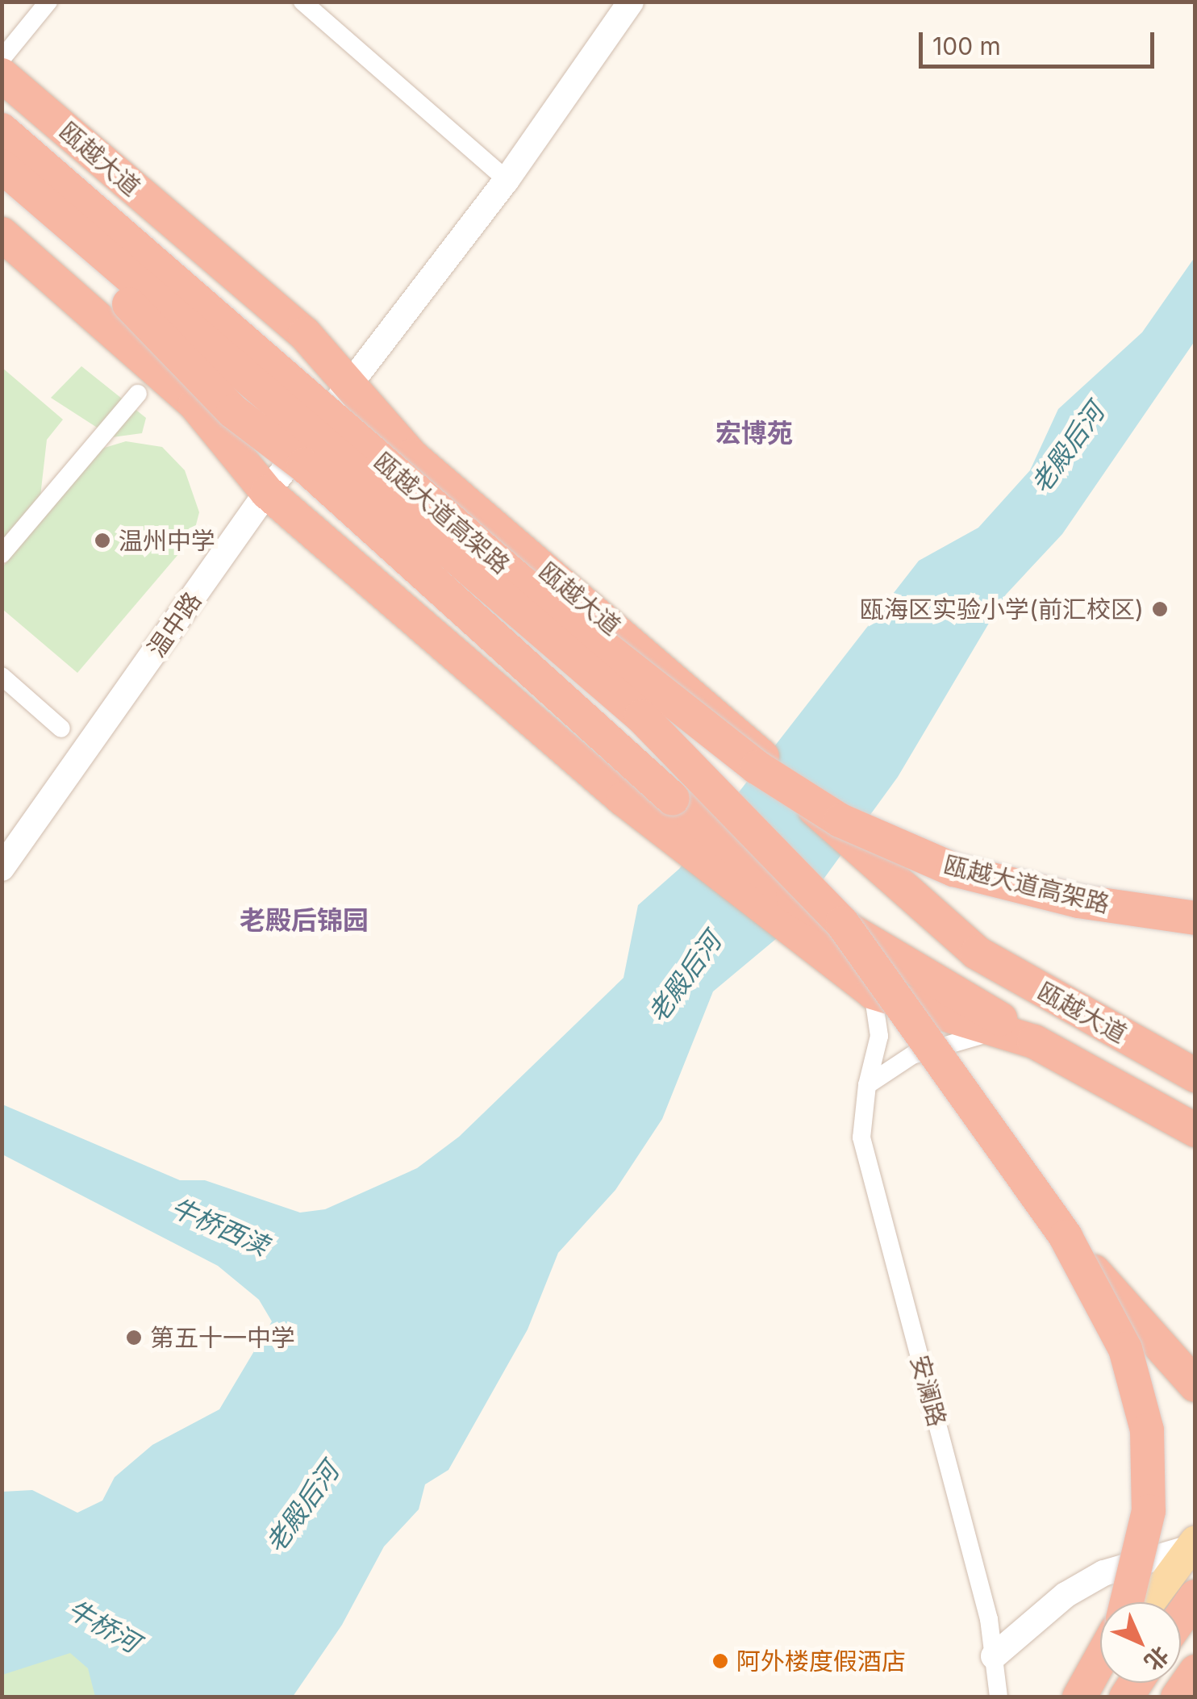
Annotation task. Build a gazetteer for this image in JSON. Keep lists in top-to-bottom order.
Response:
{
  "streets": {
    "highway": ["瓯越大道", "瓯越大道高架路"],
    "street": ["温中路", "安澜路"]
  },
  "crossings": [
    ["瓯越大道", "温中路"],
    ["瓯越大道", "安澜路"]
  ],
  "districts": ["宏博苑", "老殿后锦园"],
  "water": ["老殿后河", "牛桥西渎", "牛桥河"],
  "places": [
    "温州中学",
    "瓯海区实验小学(前汇校区)",
    "第五十一中学",
    "阿外楼度假酒店"
  ],
  "scale_bar": "100 m",
  "north": "bottom right"
}
